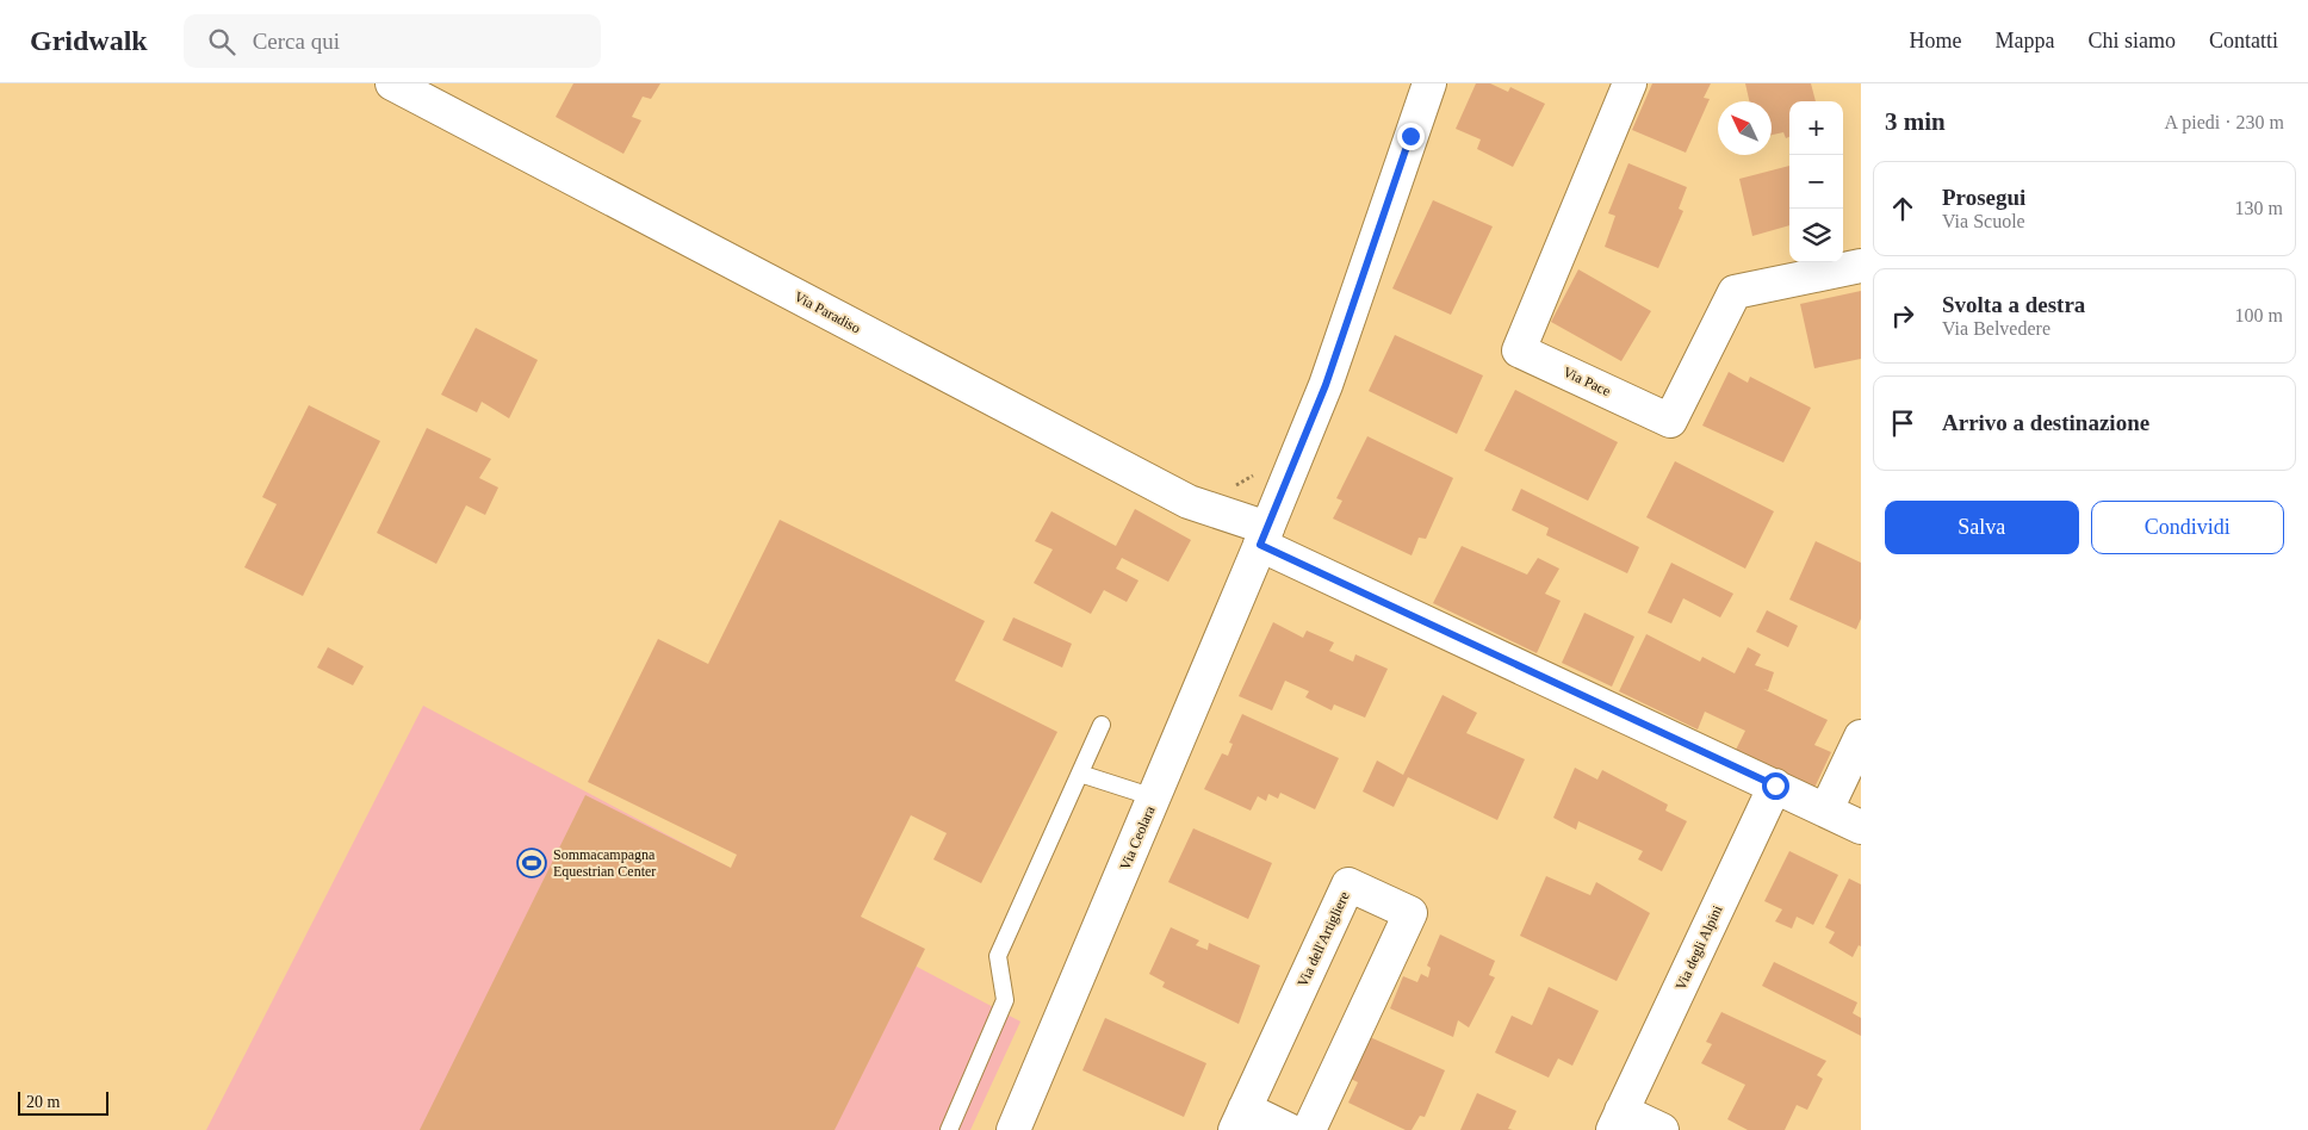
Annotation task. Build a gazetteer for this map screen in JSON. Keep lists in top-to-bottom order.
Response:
{
  "streets": {
    "street": [
      "Via Paradiso",
      "Via Pace",
      "Via Ceolara",
      "Via dell'Artigliere",
      "Via degli Alpini"
    ]
  },
  "crossings": [
    ["Via Paradiso", "Via Ceolara"],
    ["Via Paradiso", "Via degli Alpini"]
  ],
  "places": {
    "sports": ["Sommacampagna Equestrian Center"]
  },
  "scale_bar": "20 m",
  "north": "top left",
  "page": {
    "header": "Gridwalk",
    "search": "Cerca qui",
    "nav": [
      "Home",
      "Mappa",
      "Chi siamo",
      "Contatti"
    ],
    "heading": ["3 min", "A piedi · 230 m"],
    "map_buttons": ["+", "−"],
    "list": [
      ["Prosegui", "Via Scuole", "130 m"],
      ["Svolta a destra", "Via Belvedere", "100 m"],
      "Arrivo a destinazione"
    ],
    "buttons": ["Salva", "Condividi"],
    "scale": "20 m"
  }
}
